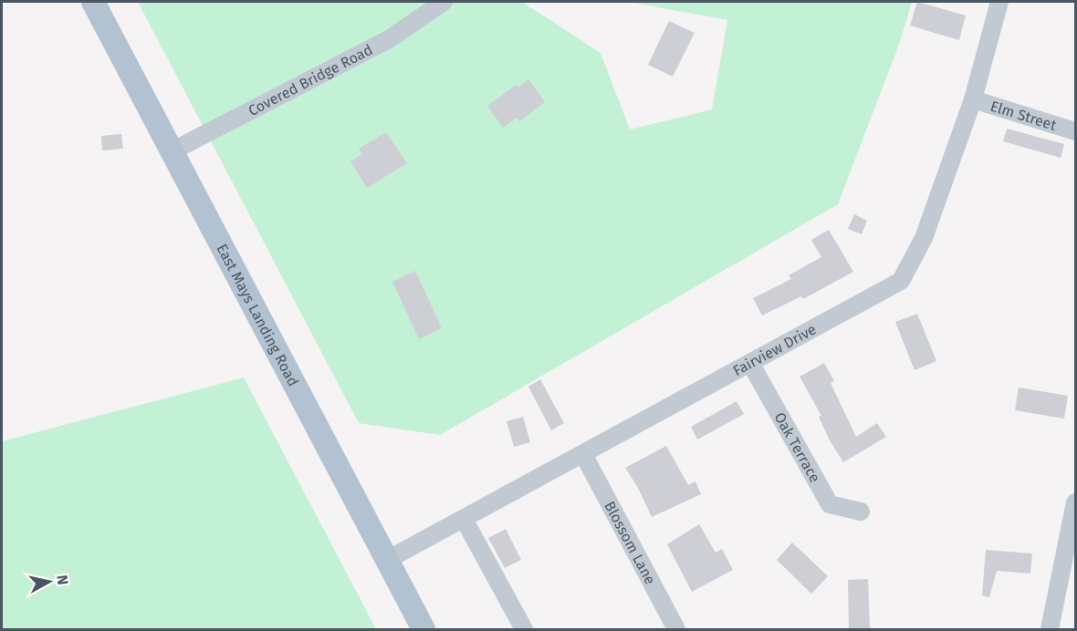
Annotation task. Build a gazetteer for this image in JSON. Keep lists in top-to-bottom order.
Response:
{
  "streets": {
    "main road": ["East Mays Landing Road"],
    "street": [
      "Covered Bridge Road",
      "Elm Street",
      "Fairview Drive",
      "Oak Terrace",
      "Blossom Lane"
    ]
  },
  "crossings": [
    ["Covered Bridge Road", "East Mays Landing Road"],
    ["Elm Street", "Fairview Drive"],
    ["East Mays Landing Road", "Fairview Drive"],
    ["Fairview Drive", "Oak Terrace"],
    ["Fairview Drive", "Blossom Lane"]
  ],
  "north": "right"
}
